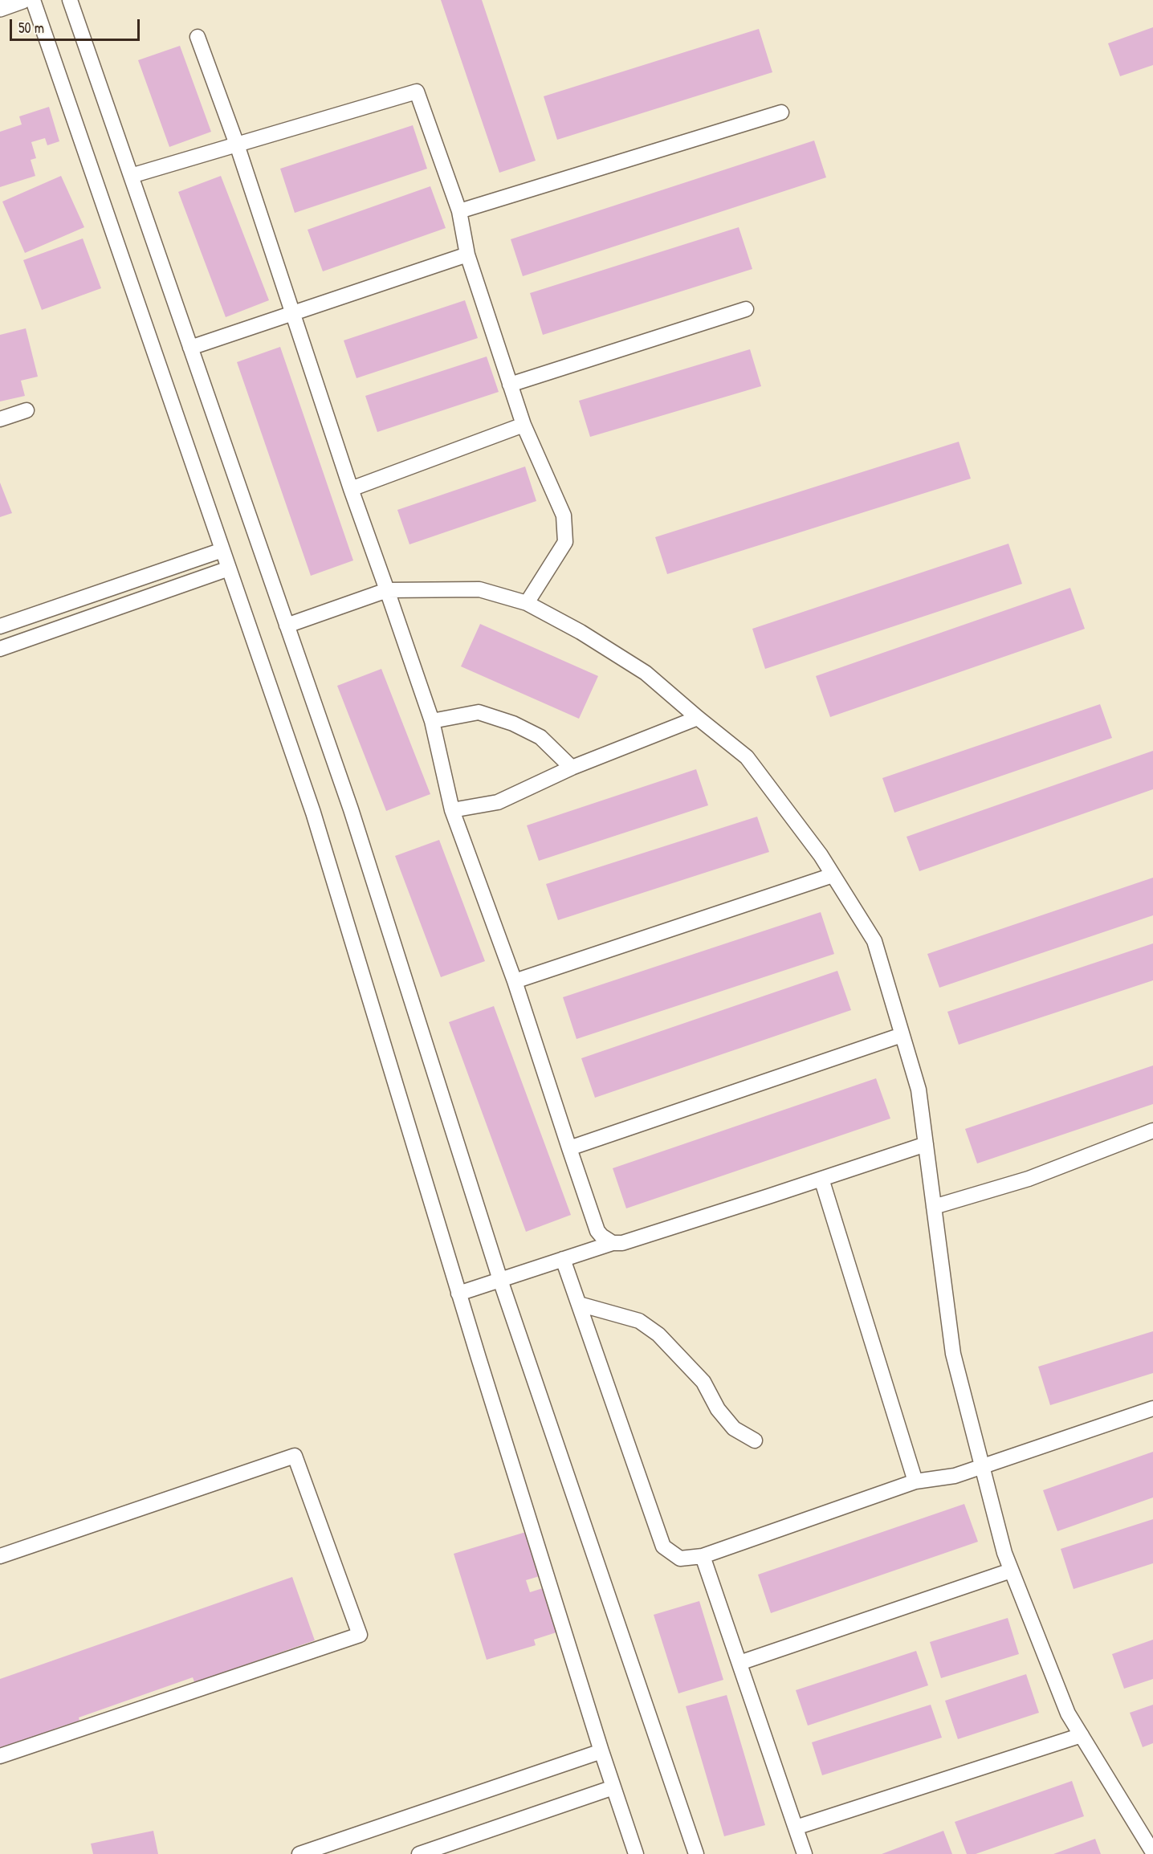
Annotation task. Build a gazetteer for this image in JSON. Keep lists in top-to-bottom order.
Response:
{
  "scale_bar": "50 m"
}
